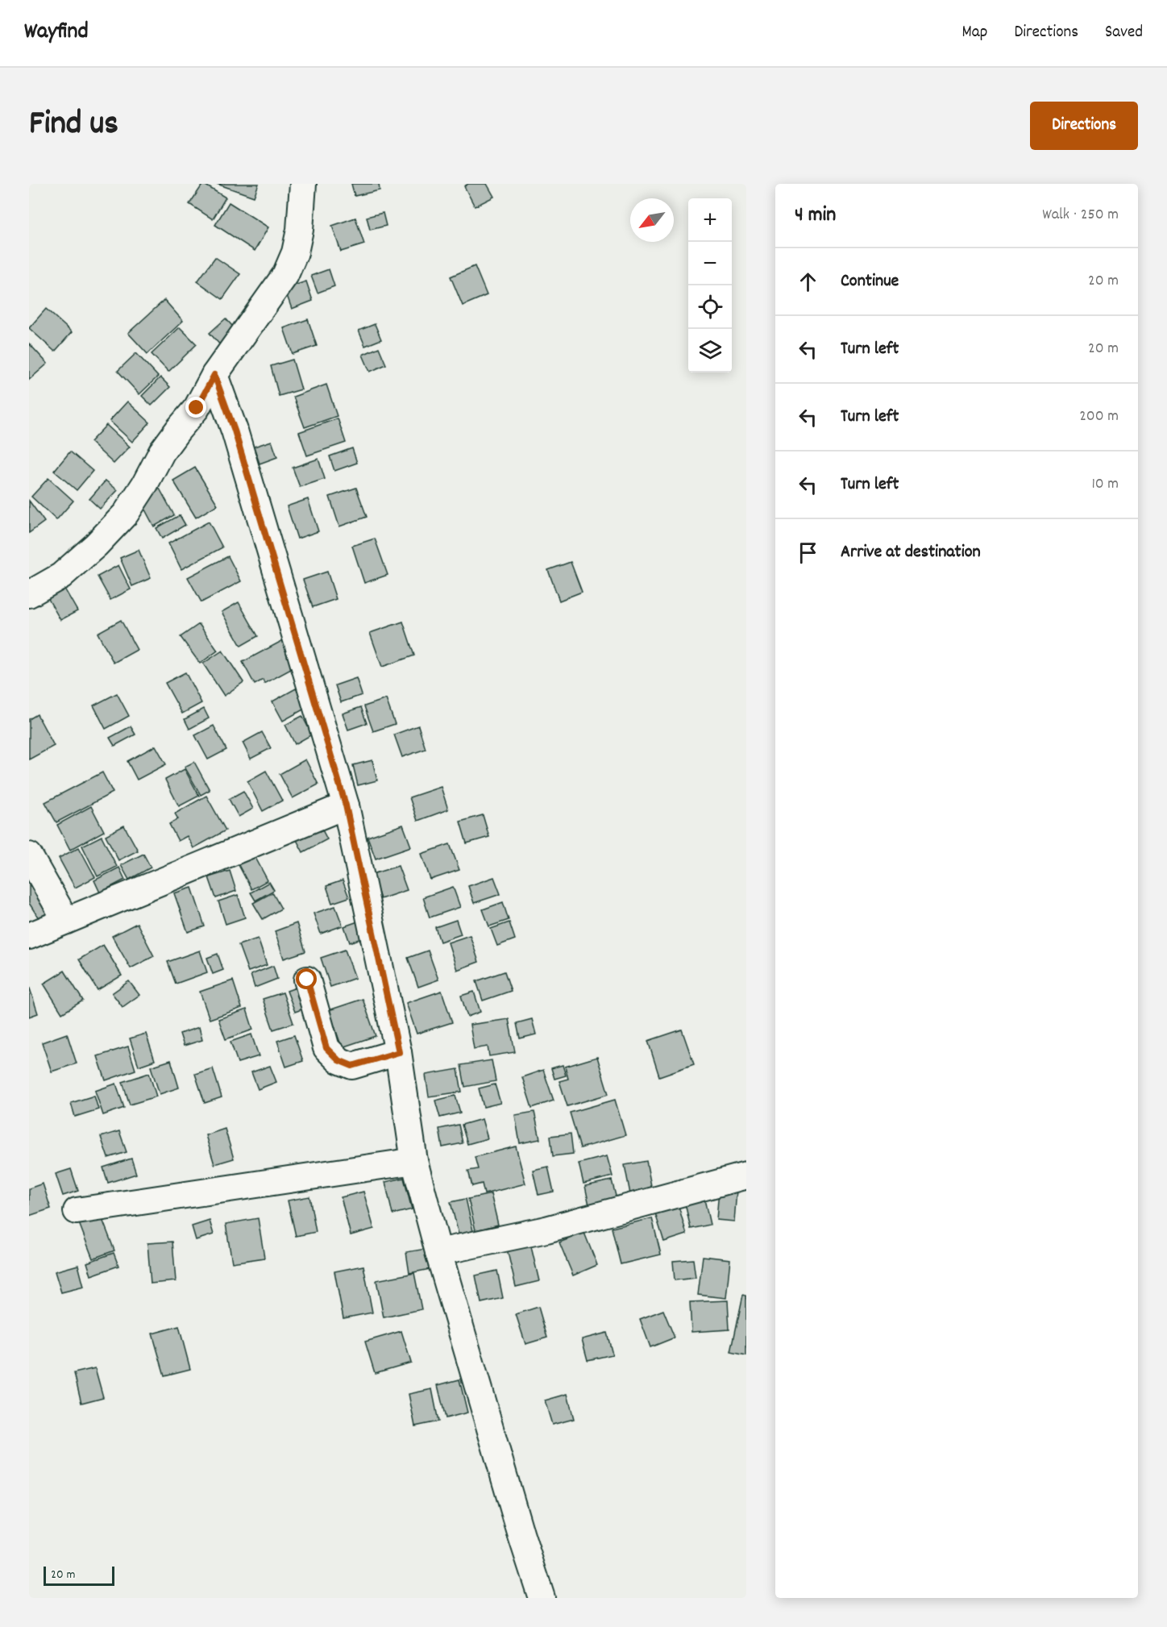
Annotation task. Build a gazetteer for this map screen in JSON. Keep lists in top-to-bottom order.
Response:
{
  "scale_bar": "20 m",
  "north": "bottom left",
  "page": {
    "header": "Wayfind",
    "nav": ["Map", "Directions", "Saved"],
    "title": "Find us",
    "buttons": "Directions",
    "heading": ["4 min", "Walk · 250 m"],
    "map_buttons": ["+", "−"],
    "list": [
      ["Continue", "20 m"],
      ["Turn left", "20 m"],
      ["Turn left", "200 m"],
      ["Turn left", "10 m"],
      "Arrive at destination"
    ],
    "scale": "20 m"
  }
}
